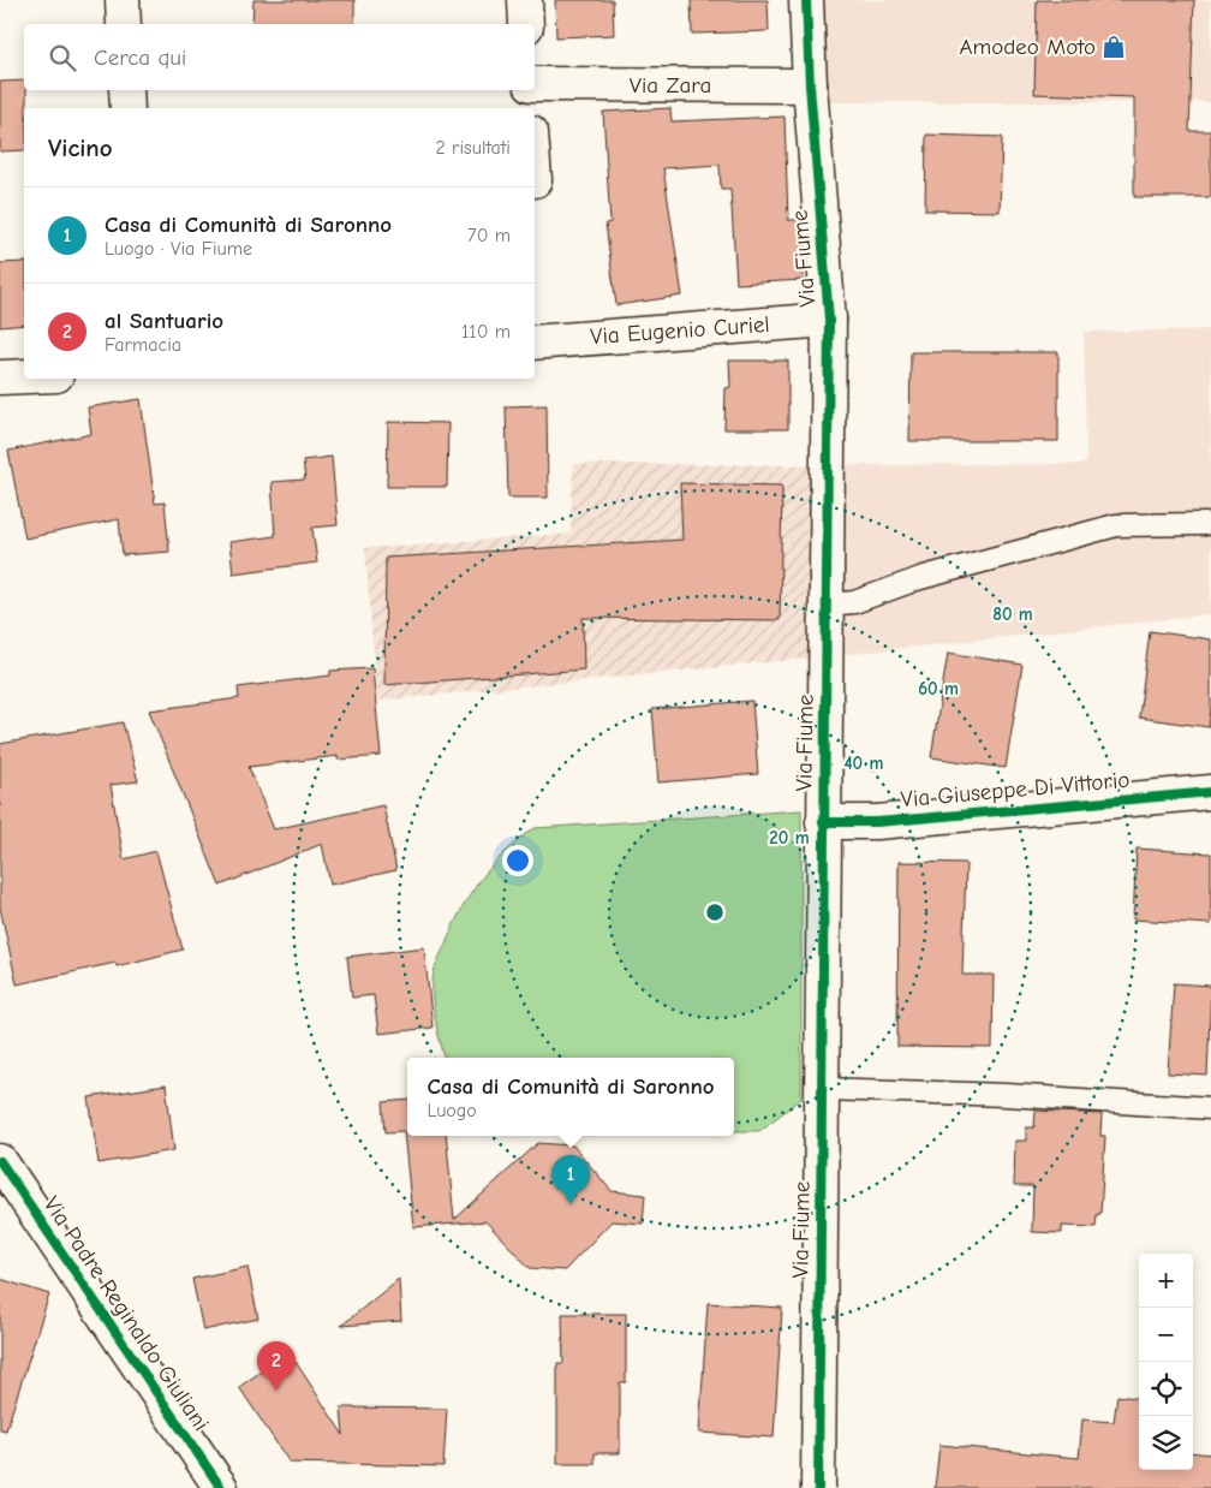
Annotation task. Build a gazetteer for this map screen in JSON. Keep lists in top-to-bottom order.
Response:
{
  "streets": {
    "street": [
      "Via Zara",
      "Via Fiume",
      "Via Eugenio Curiel",
      "Via Giuseppe Di Vittorio",
      "Via Padre Reginaldo Giuliani"
    ]
  },
  "crossings": [
    ["Via Zara", "Via Fiume"],
    ["Via Fiume", "Via Eugenio Curiel"],
    ["Via Fiume", "Via Giuseppe Di Vittorio"]
  ],
  "places": {
    "shop": ["Amodeo Moto"]
  },
  "page": {
    "search": "Cerca qui",
    "heading": ["Vicino", "2 risultati"],
    "list": [
      {
        "mark": "1",
        "name": "Casa di Comunità di Saronno",
        "note": "Luogo · Via Fiume",
        "value": "70 m"
      },
      {
        "mark": "2",
        "name": "al Santuario",
        "note": "Farmacia",
        "value": "110 m"
      }
    ],
    "popup": ["Casa di Comunità di Saronno", "Luogo"],
    "pins": ["1", "2"],
    "map_buttons": ["+", "−"]
  },
  "rings": [
    "80 m",
    "60 m",
    "40 m",
    "20 m"
  ]
}
